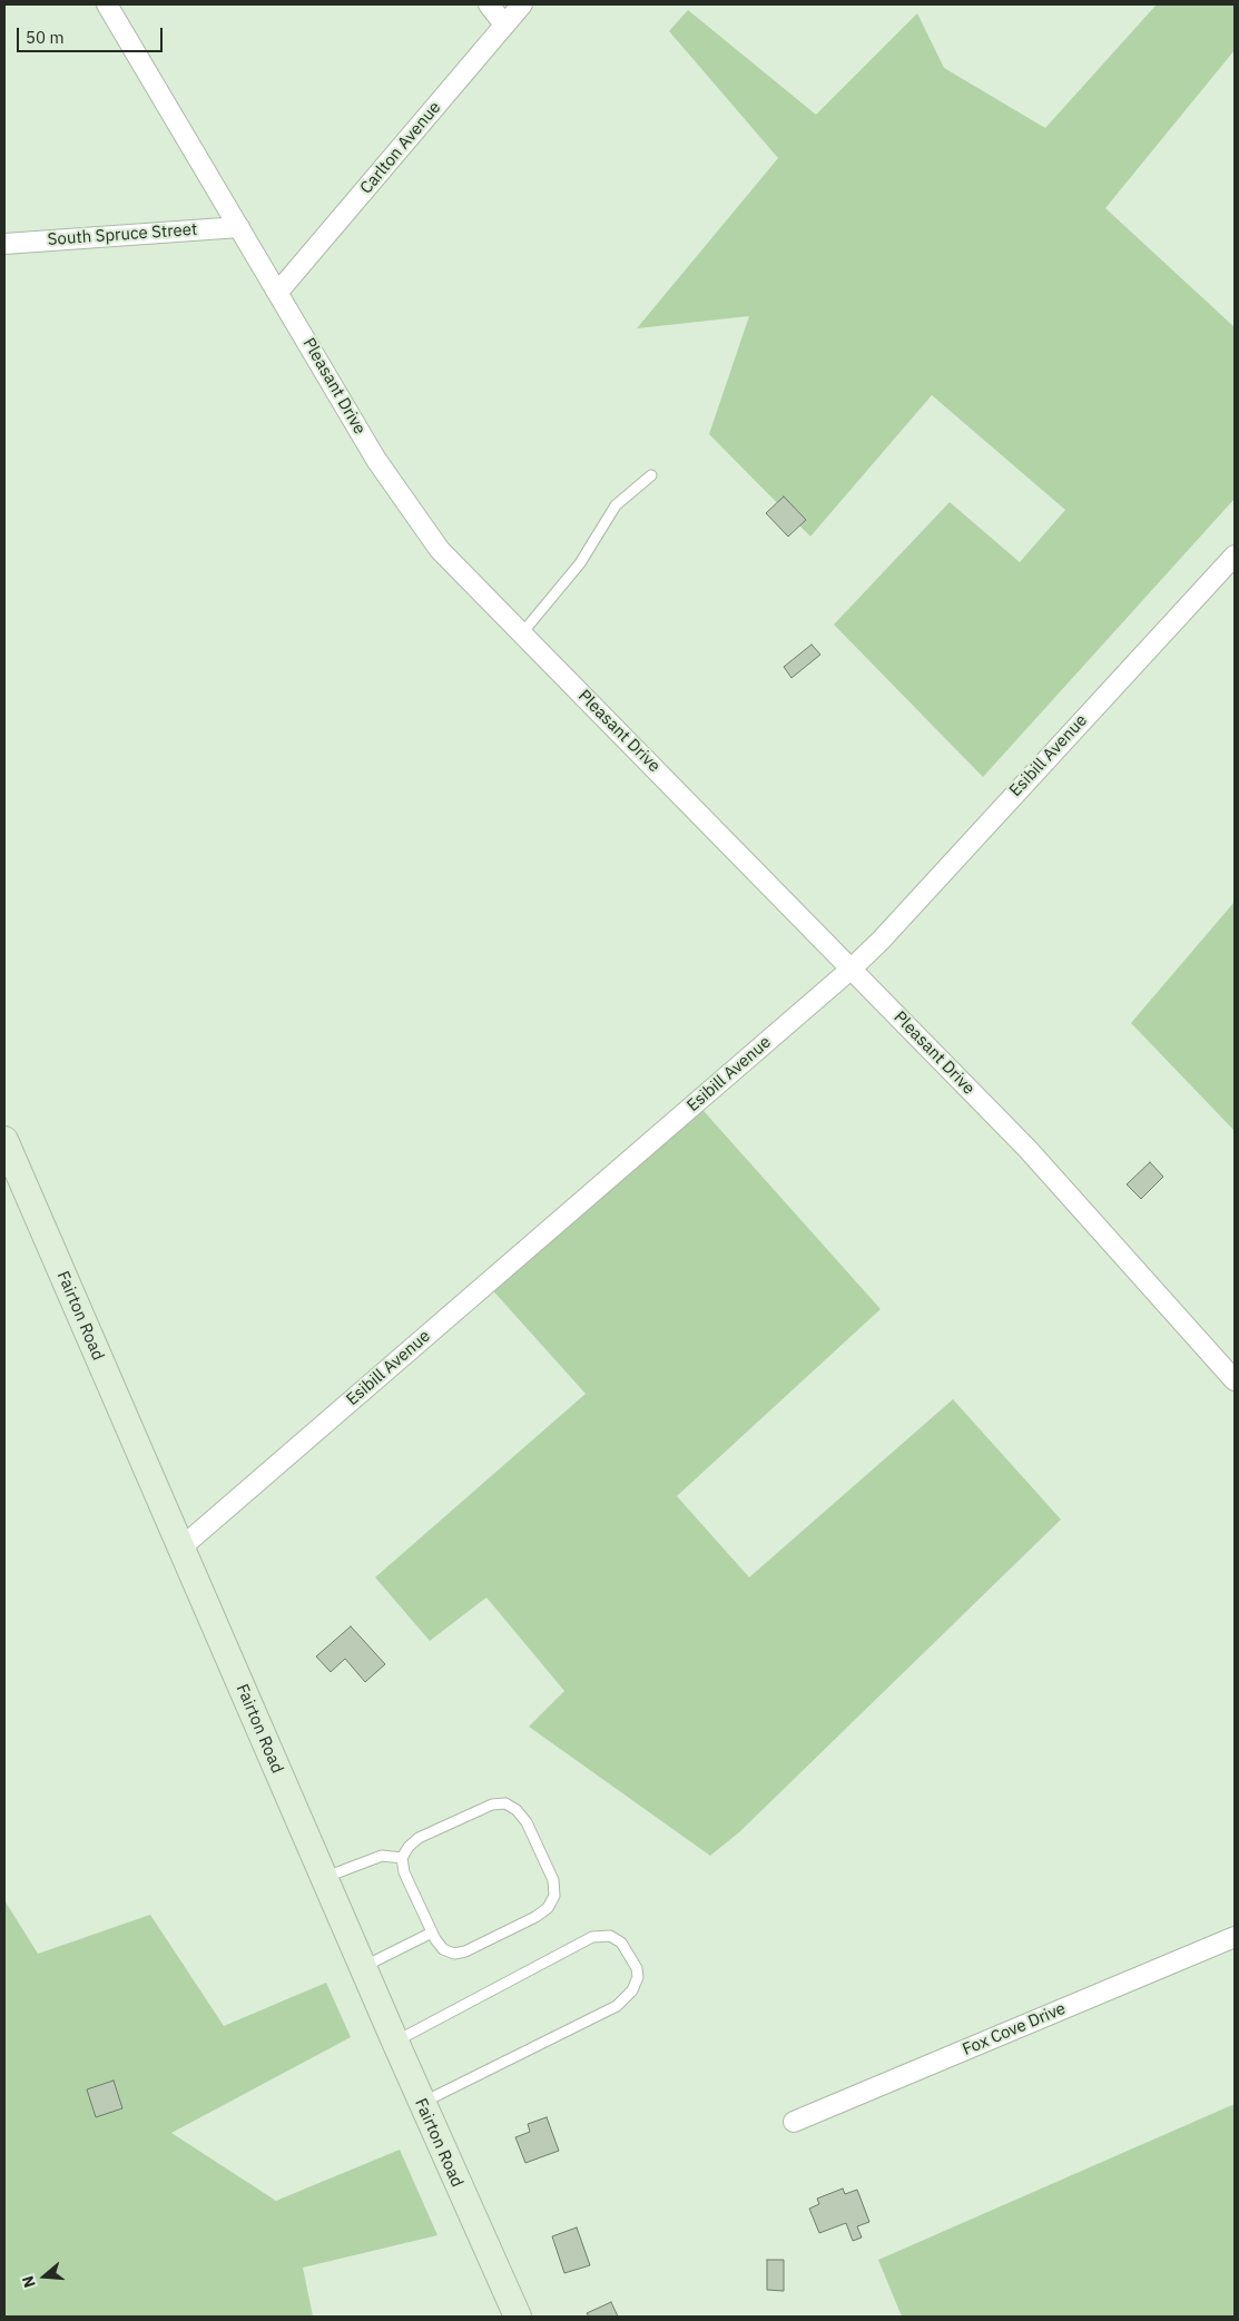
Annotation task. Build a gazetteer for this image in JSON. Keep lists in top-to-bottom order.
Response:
{
  "streets": {
    "main road": ["Fairton Road"],
    "street": [
      "Carlton Avenue",
      "South Spruce Street",
      "Pleasant Drive",
      "Esibill Avenue",
      "Fox Cove Drive"
    ]
  },
  "crossings": [
    ["Carlton Avenue", "Pleasant Drive"],
    ["South Spruce Street", "Pleasant Drive"],
    ["Pleasant Drive", "Esibill Avenue"],
    ["Esibill Avenue", "Fairton Road"]
  ],
  "scale_bar": "50 m",
  "north": "left"
}
